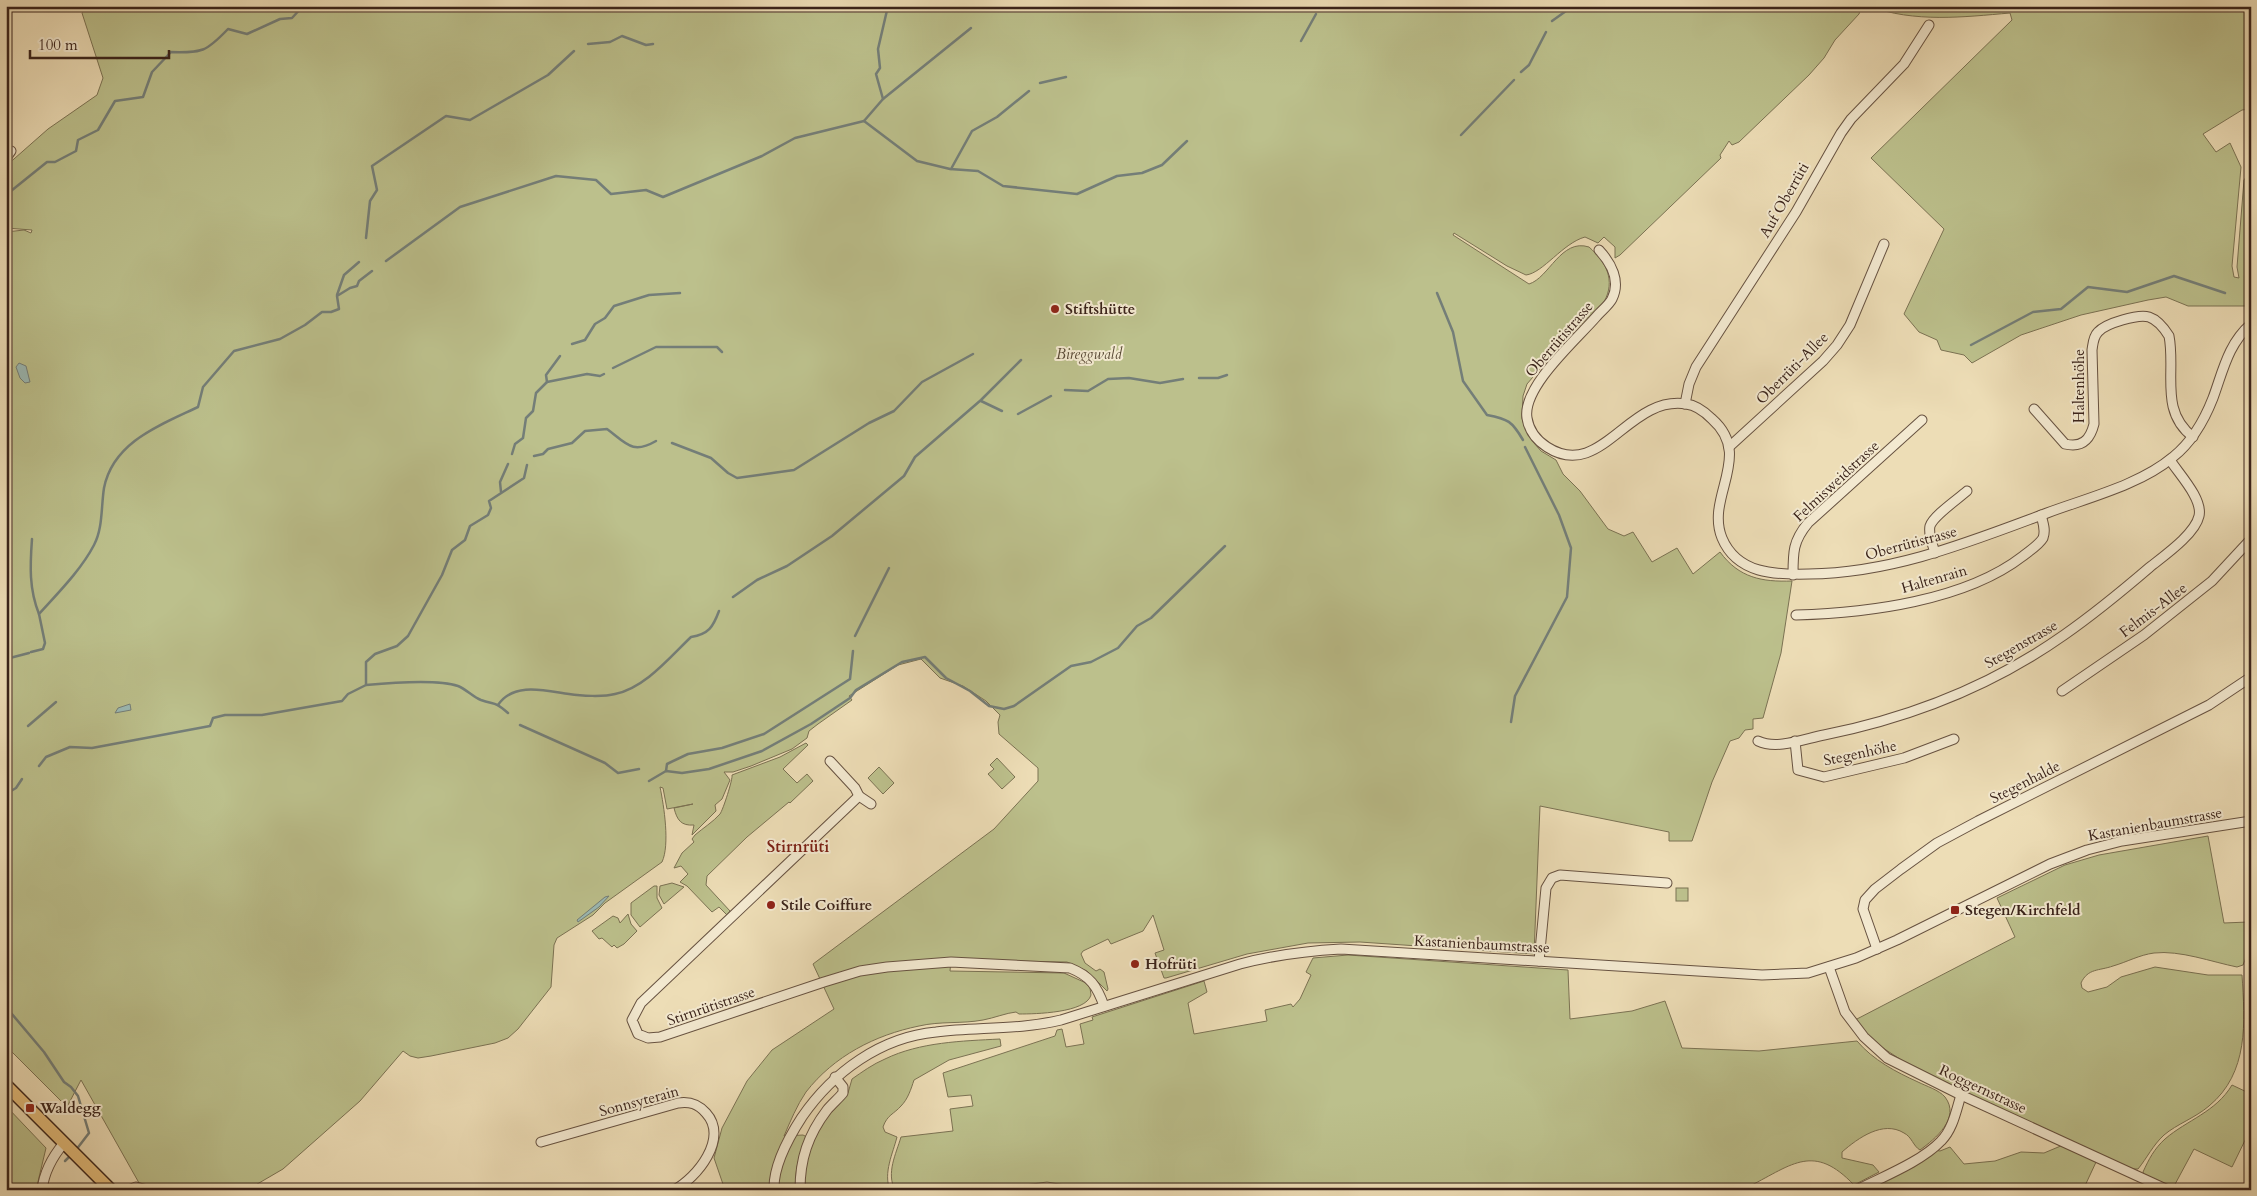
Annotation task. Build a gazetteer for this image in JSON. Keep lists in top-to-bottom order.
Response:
{
  "streets": {
    "street": [
      "Auf Oberrüti",
      "Oberrütistrasse",
      "Oberrüti-Allee",
      "Haltenhöhe",
      "Felmisweidstrasse",
      "Haltenrain",
      "Felmis-Allee",
      "Stegenstrasse",
      "Stegenhöhe",
      "Stegenhalde",
      "Kastanienbaumstrasse",
      "Stirnrütistrasse",
      "Roggernstrasse",
      "Sonnsyterain"
    ]
  },
  "crossings": [
    ["Auf Oberrüti", "Oberrütistrasse"],
    ["Oberrütistrasse", "Oberrüti-Allee"],
    ["Oberrütistrasse", "Haltenhöhe"],
    ["Oberrütistrasse", "Felmisweidstrasse"],
    ["Oberrütistrasse", "Haltenrain"],
    ["Oberrütistrasse", "Stegenstrasse"],
    ["Stegenstrasse", "Stegenhöhe"],
    ["Stegenhalde", "Kastanienbaumstrasse"],
    ["Kastanienbaumstrasse", "Stirnrütistrasse"],
    ["Kastanienbaumstrasse", "Roggernstrasse"]
  ],
  "districts": ["Stirnrüti"],
  "parks": ["Bireggwald"],
  "places": {
    "other": ["Stiftshütte", "Stile Coiffure", "Hofrüti"],
    "transit": ["Stegen/Kirchfeld", "Waldegg"]
  },
  "scale_bar": "100 m"
}
